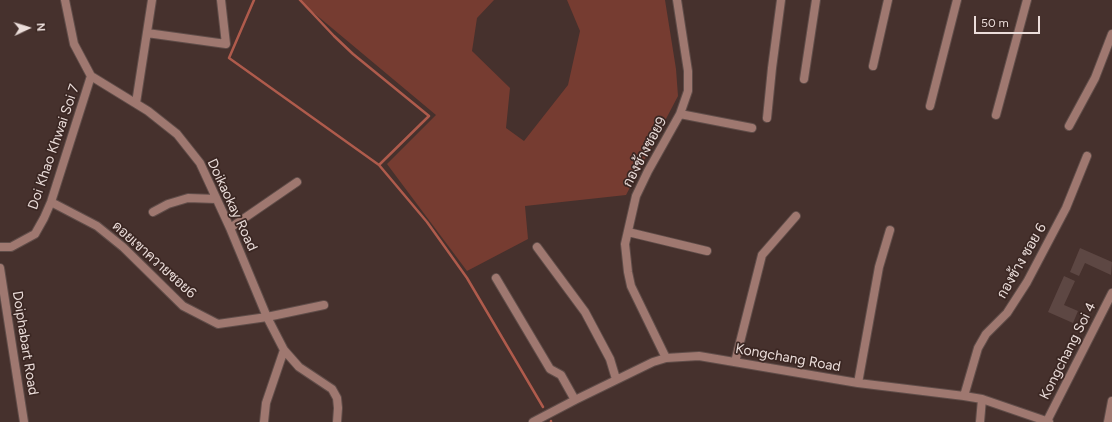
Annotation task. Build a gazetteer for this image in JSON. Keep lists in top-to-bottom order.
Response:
{
  "streets": {
    "street": [
      "Doi Khao Khwai Soi 7",
      "กองช้างซอย9",
      "Doikaokay Road",
      "ดอยเขาควายซอย6",
      "กองช้าง ซอย 6",
      "Doiphabart Road",
      "Kongchang Soi 4",
      "Kongchang Road"
    ]
  },
  "crossings": [
    ["Doi Khao Khwai Soi 7", "Doikaokay Road"],
    ["Doi Khao Khwai Soi 7", "ดอยเขาควายซอย6"],
    ["กองช้างซอย9", "Kongchang Road"],
    ["Doikaokay Road", "ดอยเขาควายซอย6"],
    ["กองช้าง ซอย 6", "Kongchang Road"],
    ["Kongchang Soi 4", "Kongchang Road"]
  ],
  "scale_bar": "50 m",
  "north": "right"
}
